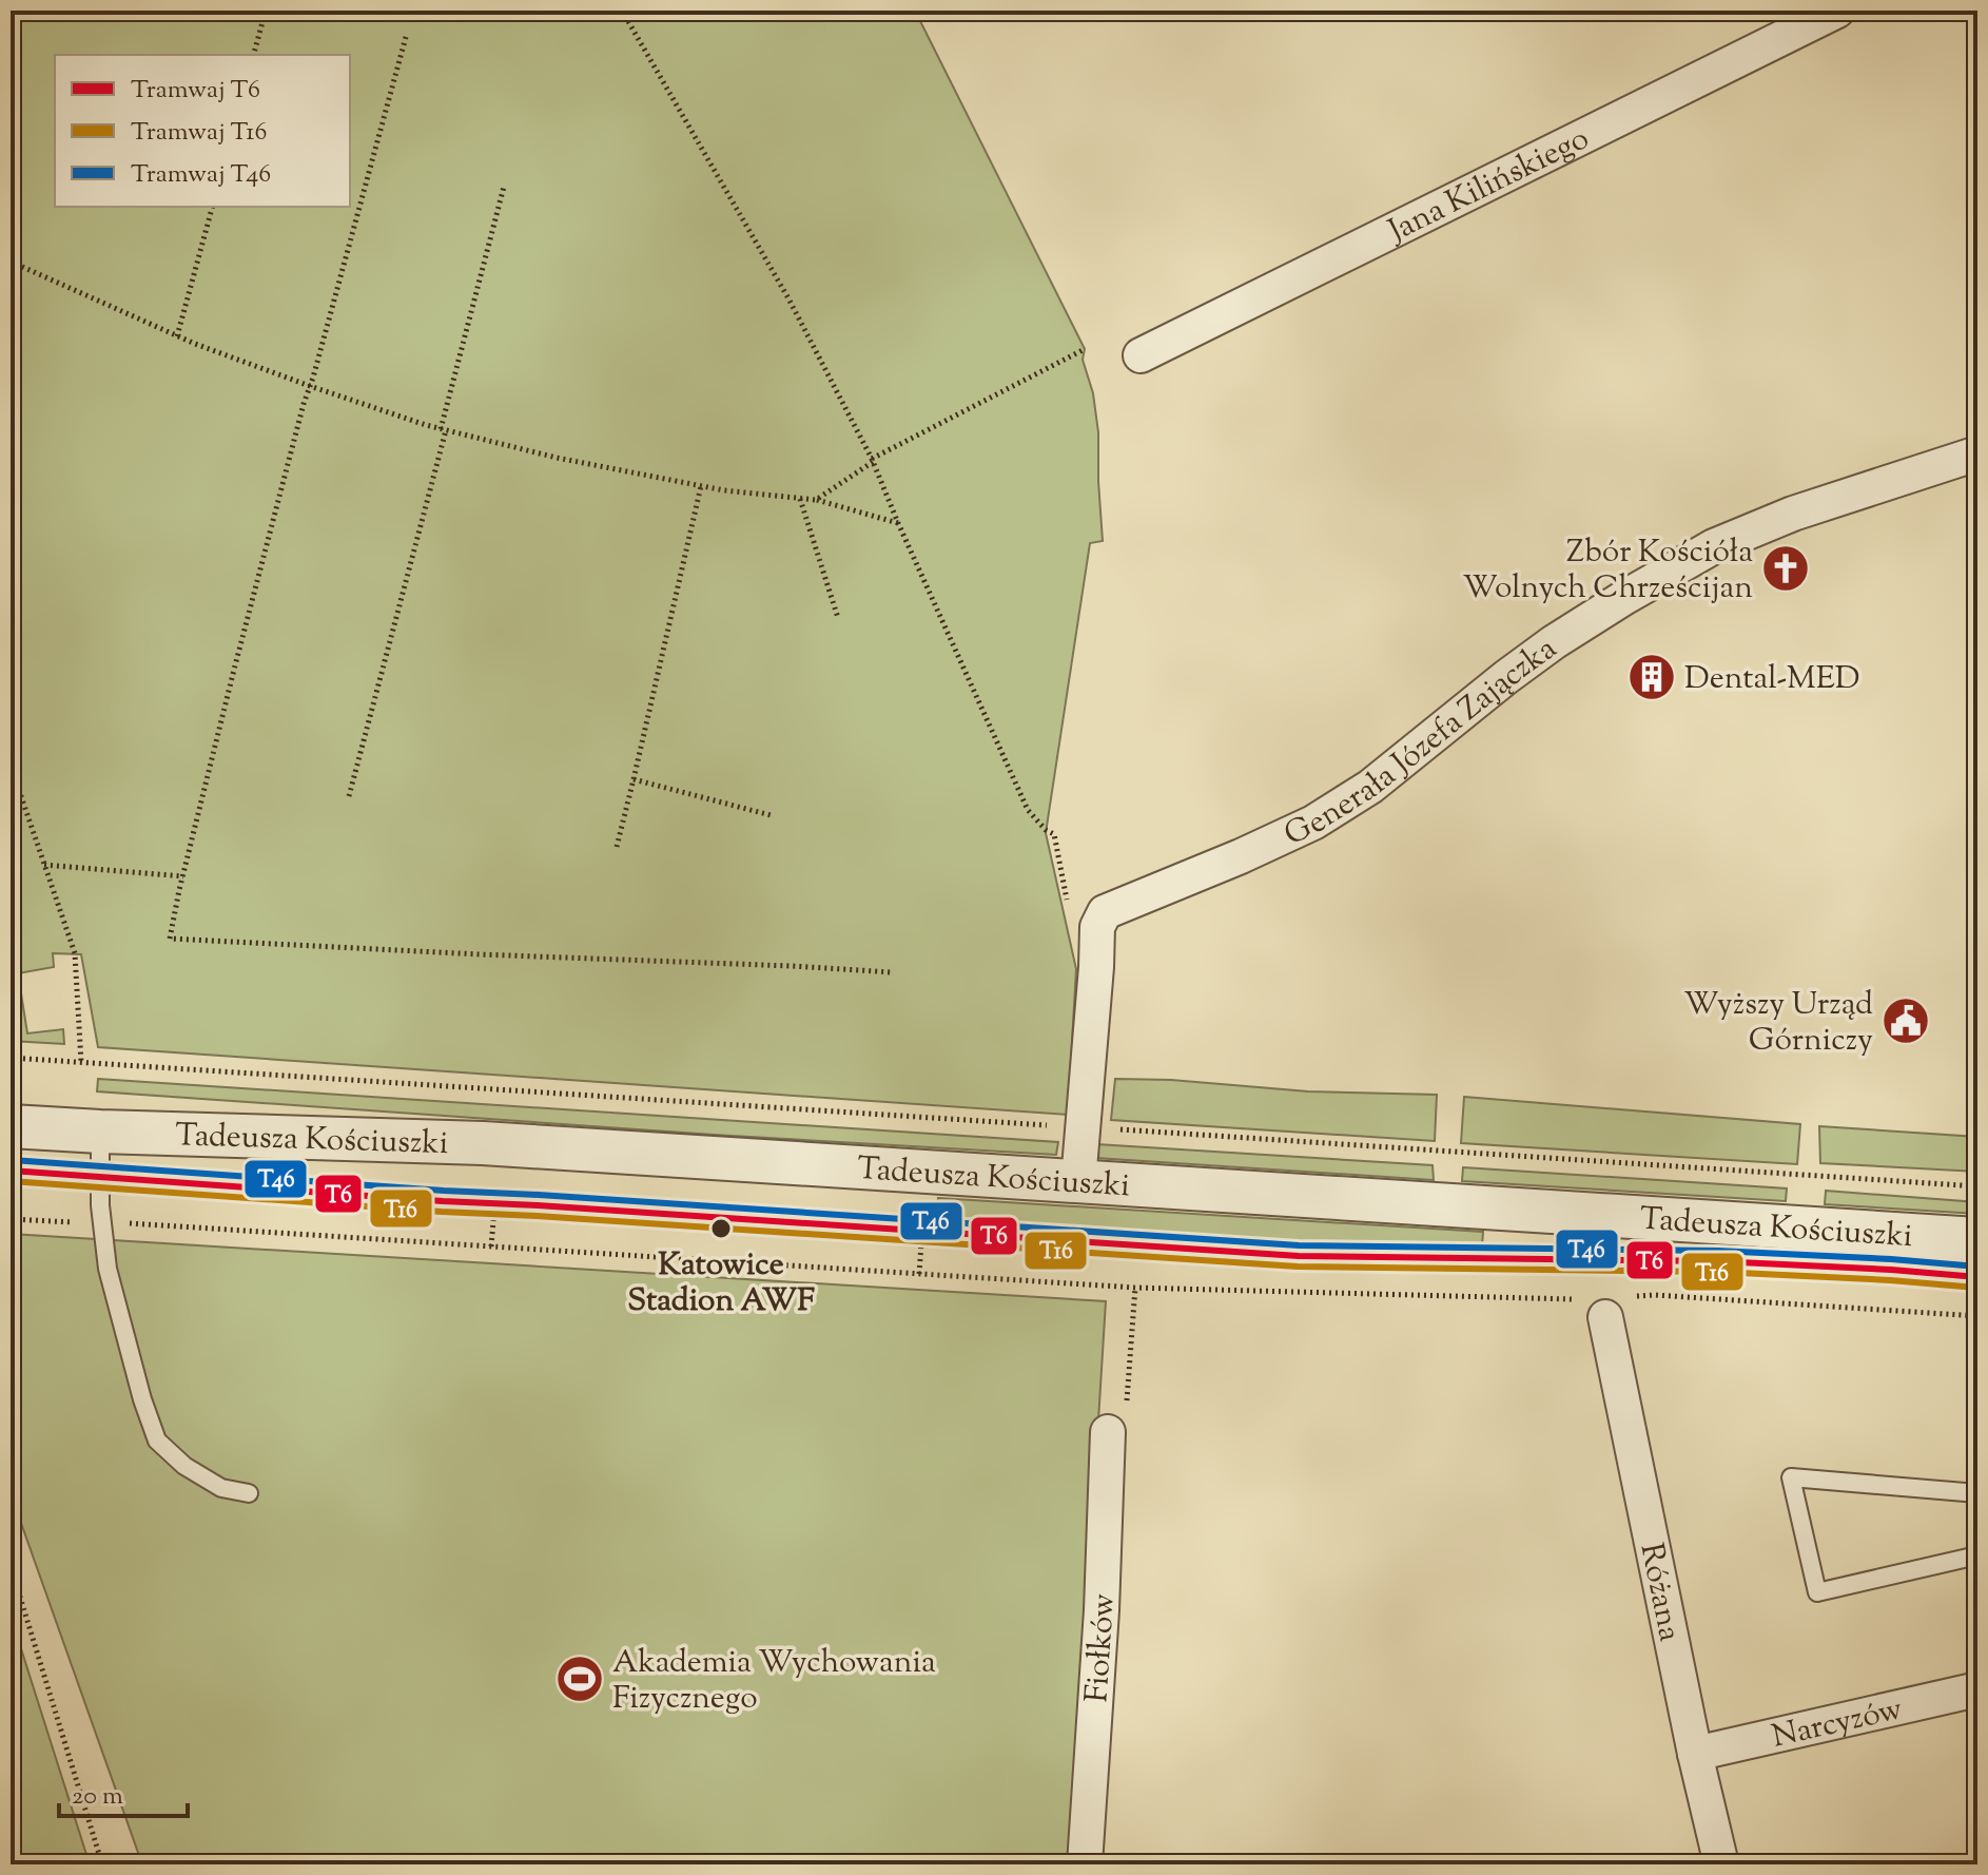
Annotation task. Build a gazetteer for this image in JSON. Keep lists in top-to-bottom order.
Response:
{
  "streets": {
    "street": [
      "Jana Kilińskiego",
      "Generała Józefa Zajączka",
      "Tadeusza Kościuszki",
      "Różana",
      "Fiołków",
      "Narcyzów"
    ]
  },
  "crossings": [
    ["Generała Józefa Zajączka", "Tadeusza Kościuszki"],
    ["Różana", "Narcyzów"]
  ],
  "places": {
    "church": ["Zbór Kościóła Wolnych Chrześcijan"],
    "building": ["Dental-MED"],
    "public building": ["Wyższy Urząd Górniczy"],
    "other": ["Katowice Stadion AWF"],
    "sports": ["Akademia Wychowania Fizycznego"]
  },
  "lines": ["tram line T46", "tram line T6", "tram line T16"],
  "legend": ["Tramwaj T6", "Tramwaj T16", "Tramwaj T46"],
  "scale_bar": "20 m"
}
